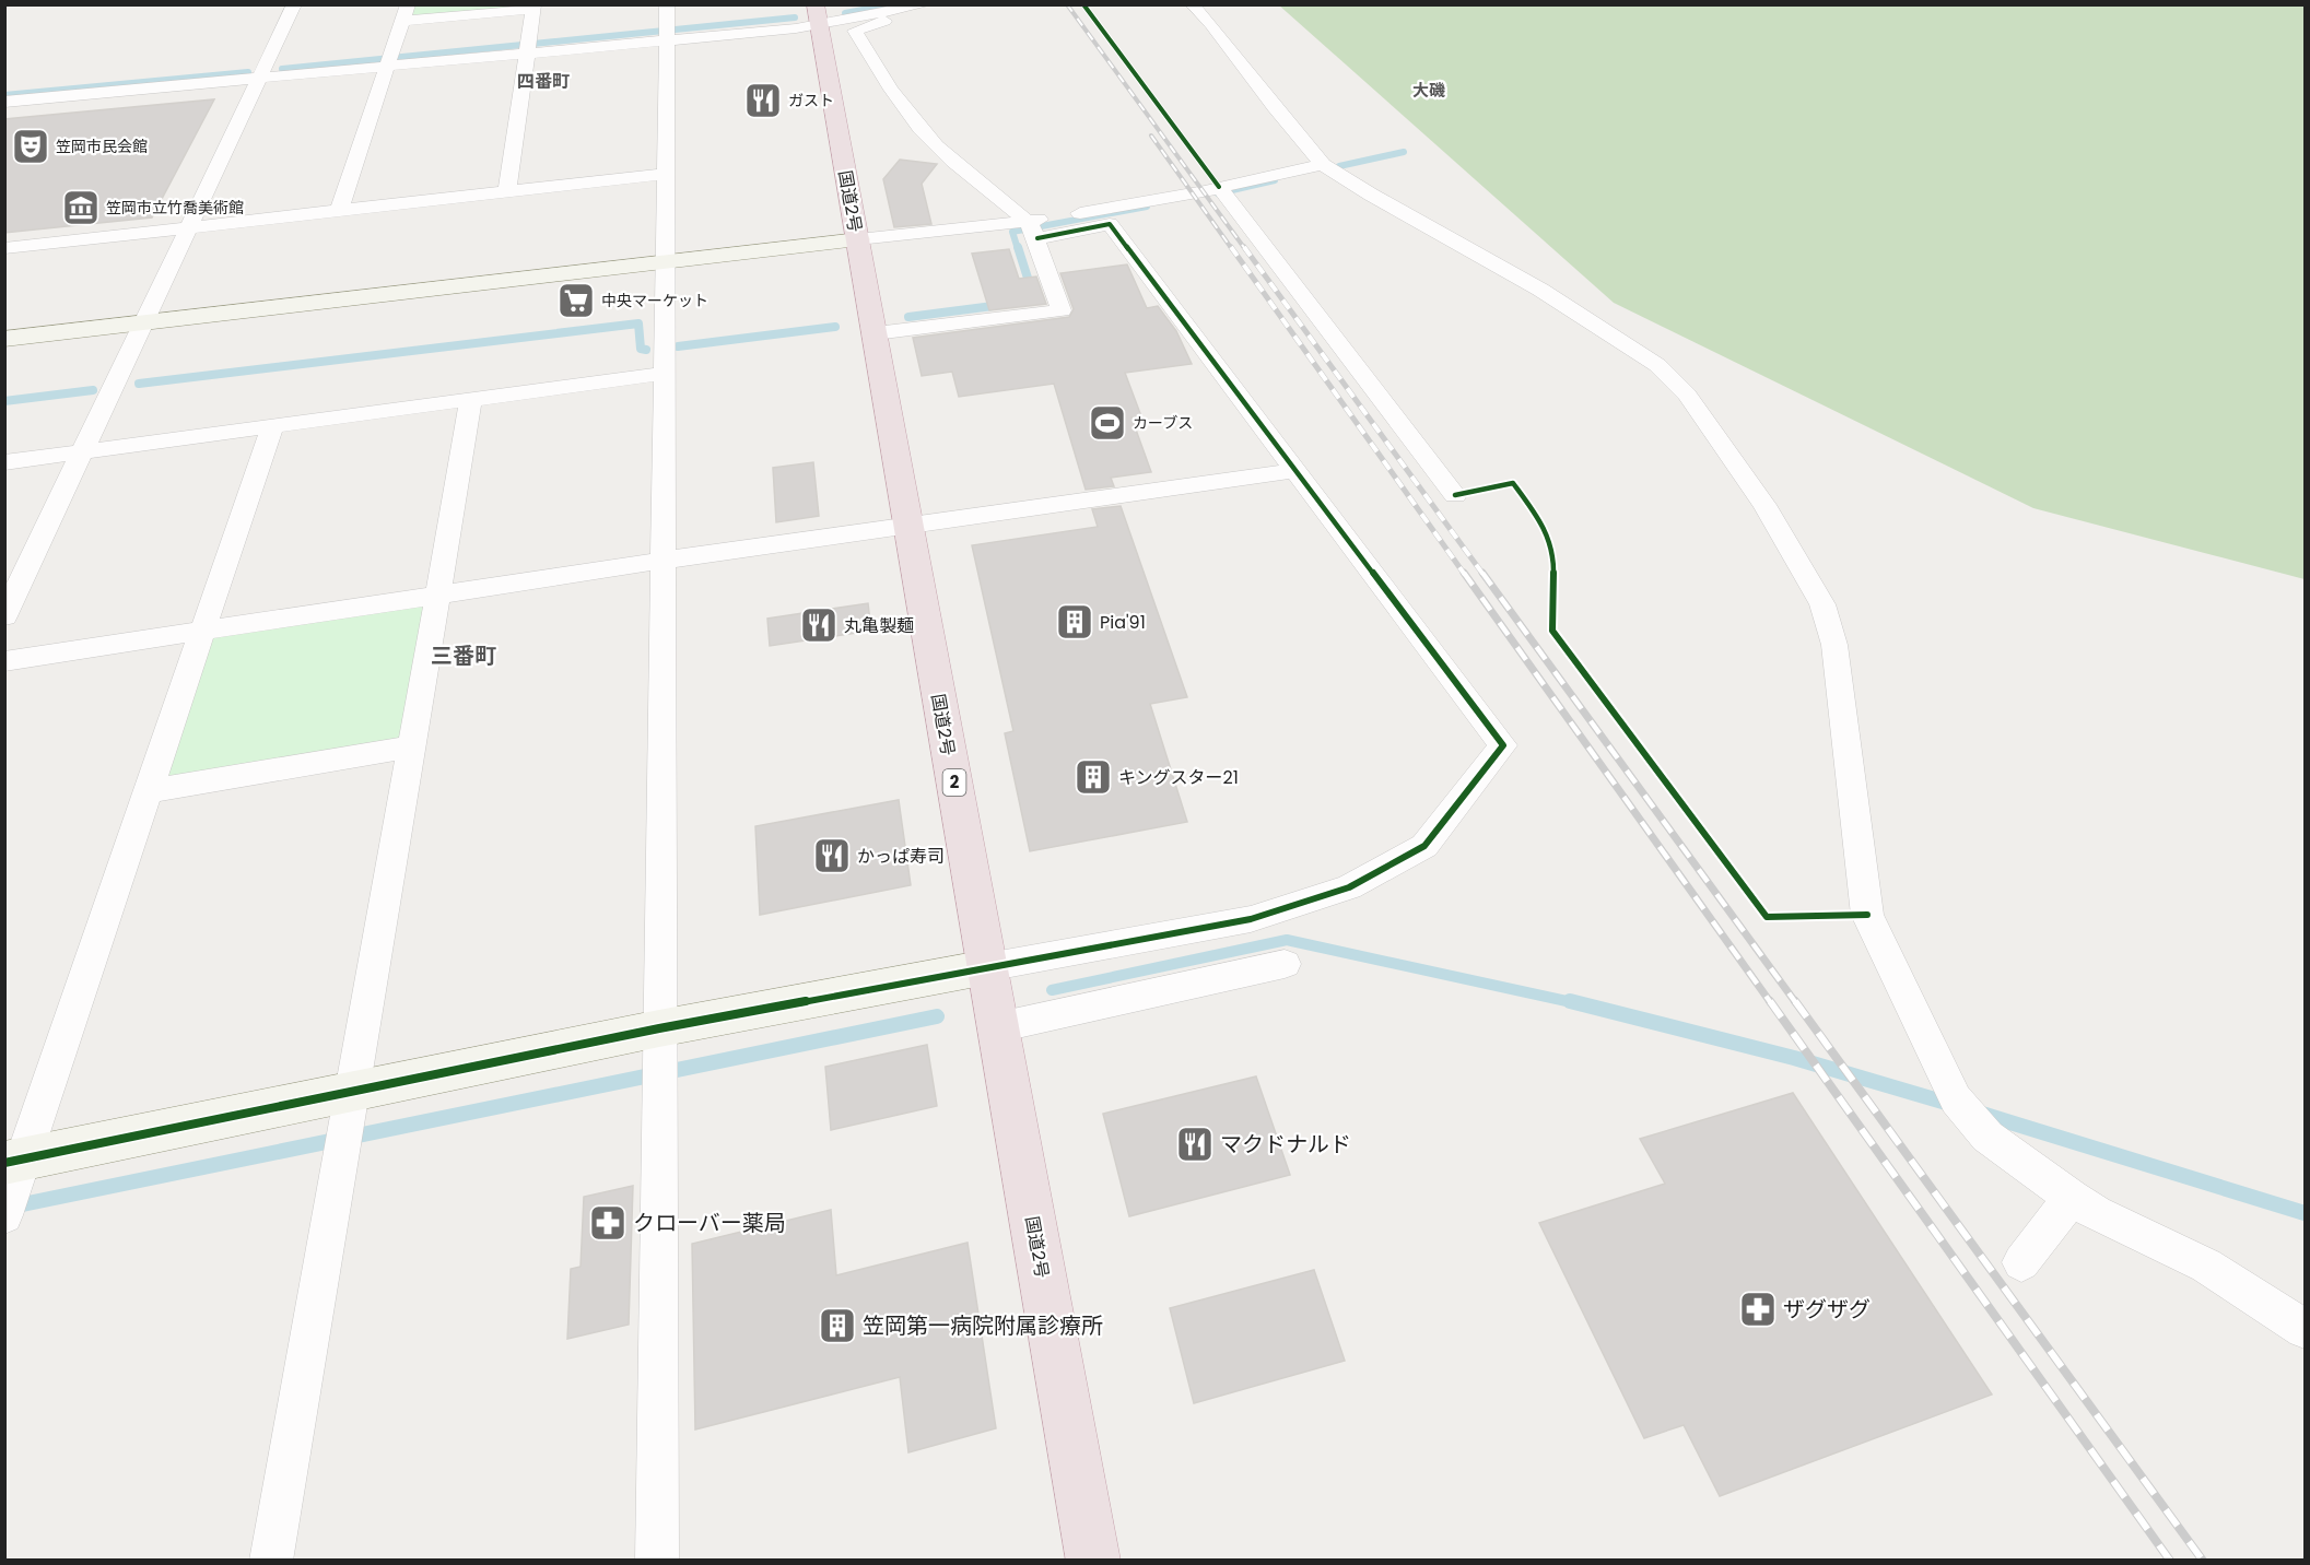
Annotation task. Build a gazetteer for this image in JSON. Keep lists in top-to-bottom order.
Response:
{
  "streets": {
    "highway": ["国道2号", "2"]
  },
  "districts": ["四番町", "大磯", "三番町"],
  "places": {
    "restaurant": [
      "ガスト",
      "丸亀製麺",
      "かっぱ寿司",
      "マクドナルド"
    ],
    "theatre": ["笠岡市民会館"],
    "museum": ["笠岡市立竹喬美術館"],
    "supermarket": ["中央マーケット"],
    "sports": ["カーブス"],
    "building": ["Pia'91", "キングスター21", "笠岡第一病院附属診療所"],
    "pharmacy": ["クローバー薬局", "ザグザグ"]
  }
}
